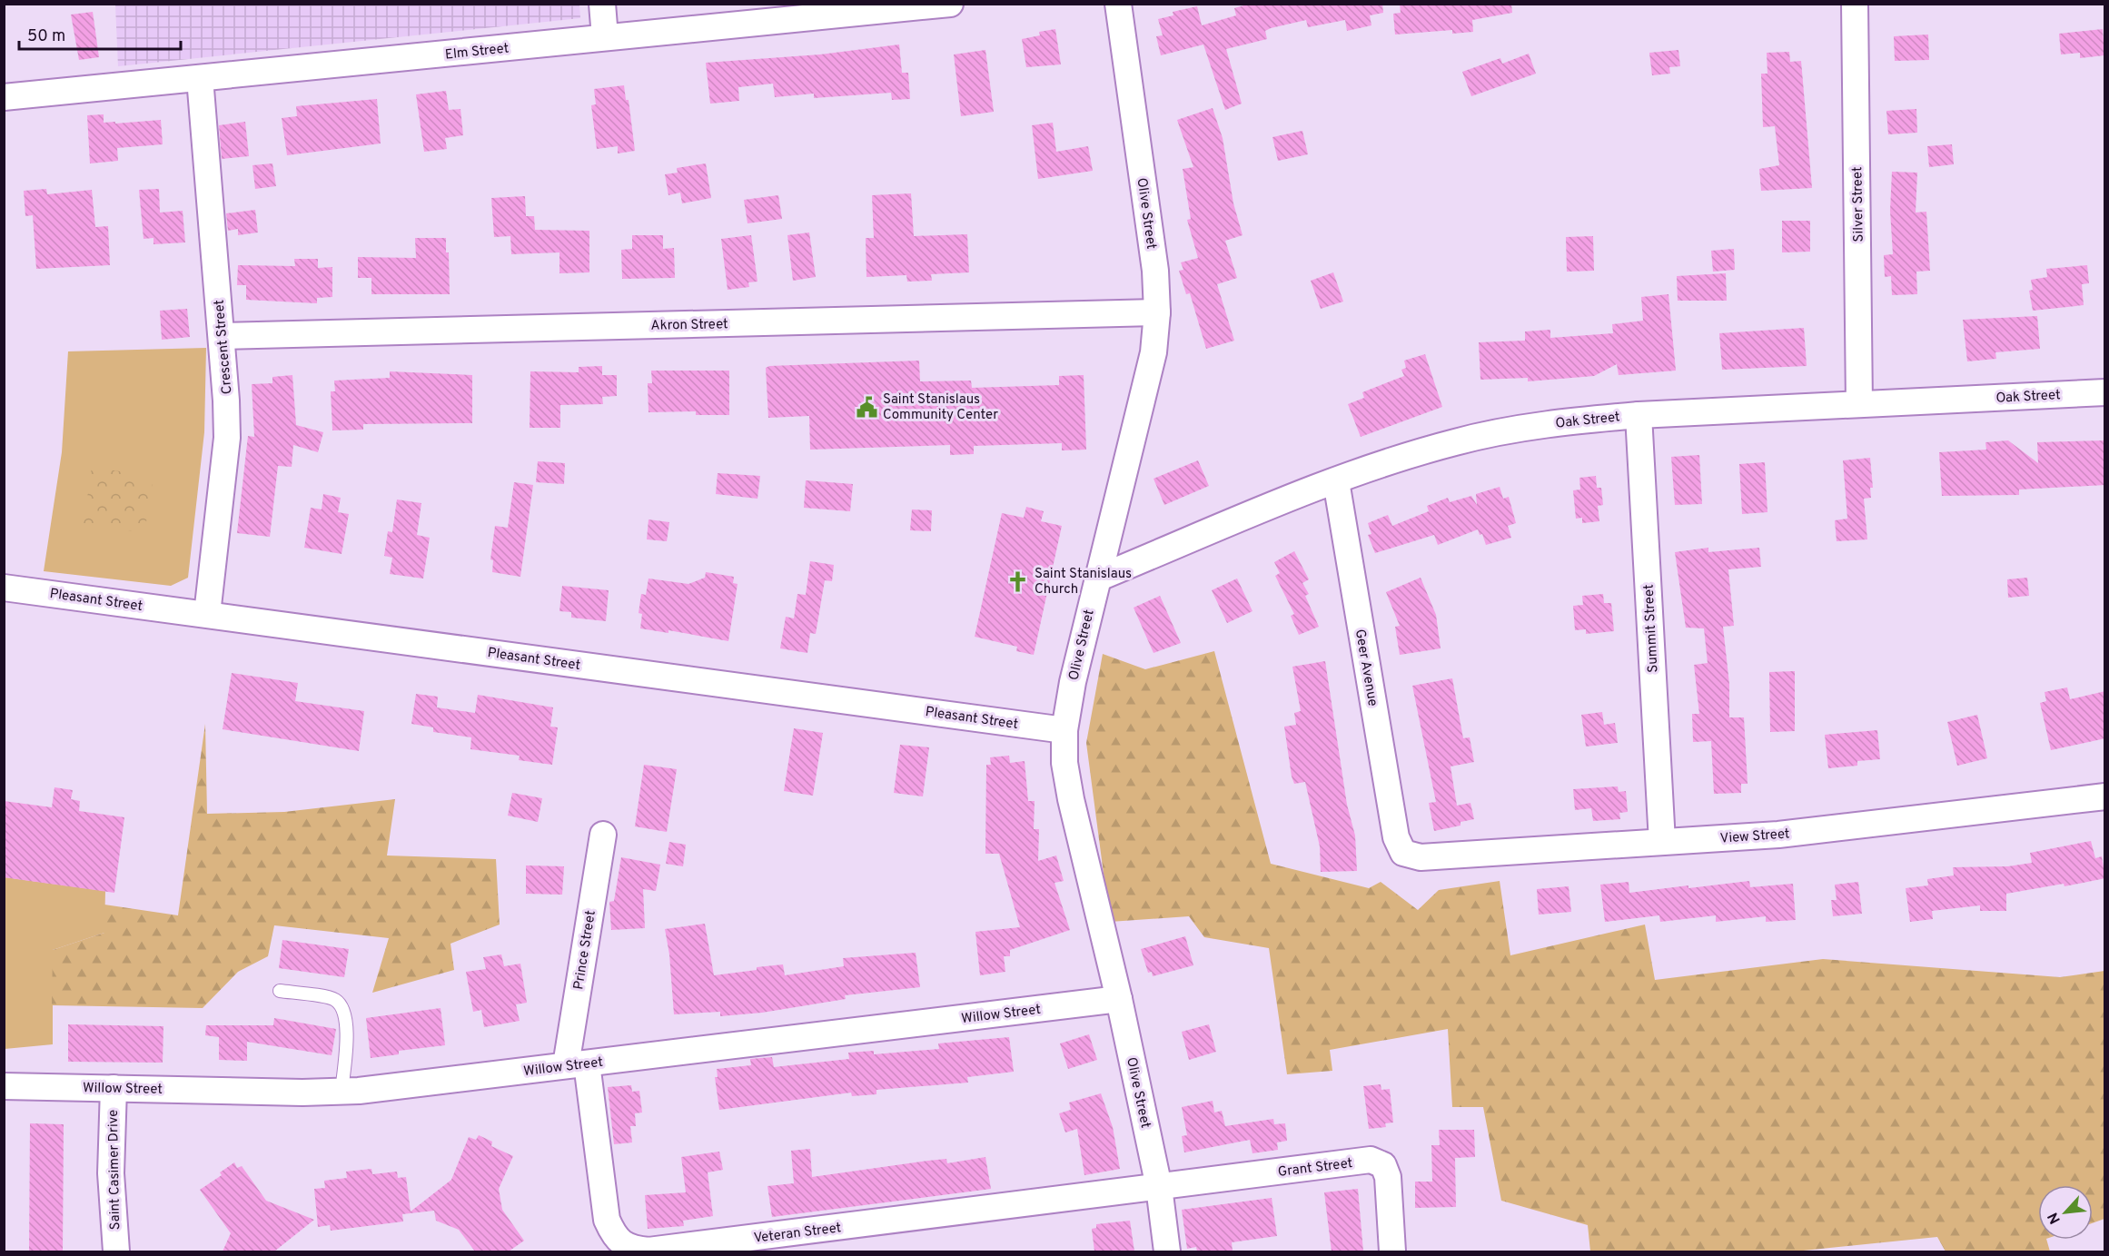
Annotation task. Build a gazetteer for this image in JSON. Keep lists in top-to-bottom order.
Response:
{
  "streets": {
    "street": [
      "Elm Street",
      "Silver Street",
      "Olive Street",
      "Akron Street",
      "Crescent Street",
      "Oak Street",
      "Pleasant Street",
      "Summit Street",
      "Geer Avenue",
      "View Street",
      "Prince Street",
      "Willow Street",
      "Grant Street",
      "Saint Casimer Drive",
      "Veteran Street"
    ]
  },
  "crossings": [
    ["Elm Street", "Crescent Street"],
    ["Silver Street", "Oak Street"],
    ["Olive Street", "Akron Street"],
    ["Olive Street", "Oak Street"],
    ["Olive Street", "Pleasant Street"],
    ["Olive Street", "Willow Street"],
    ["Olive Street", "Grant Street"],
    ["Olive Street", "Veteran Street"],
    ["Akron Street", "Crescent Street"],
    ["Crescent Street", "Pleasant Street"],
    ["Oak Street", "Summit Street"],
    ["Oak Street", "Geer Avenue"],
    ["Summit Street", "View Street"],
    ["Geer Avenue", "View Street"],
    ["Prince Street", "Willow Street"],
    ["Prince Street", "Veteran Street"],
    ["Willow Street", "Saint Casimer Drive"],
    ["Willow Street", "Veteran Street"],
    ["Grant Street", "Veteran Street"]
  ],
  "places": {
    "public building": ["Saint Stanislaus Community Center"],
    "church": ["Saint Stanislaus Church"]
  },
  "scale_bar": "50 m",
  "north": "bottom left"
}
